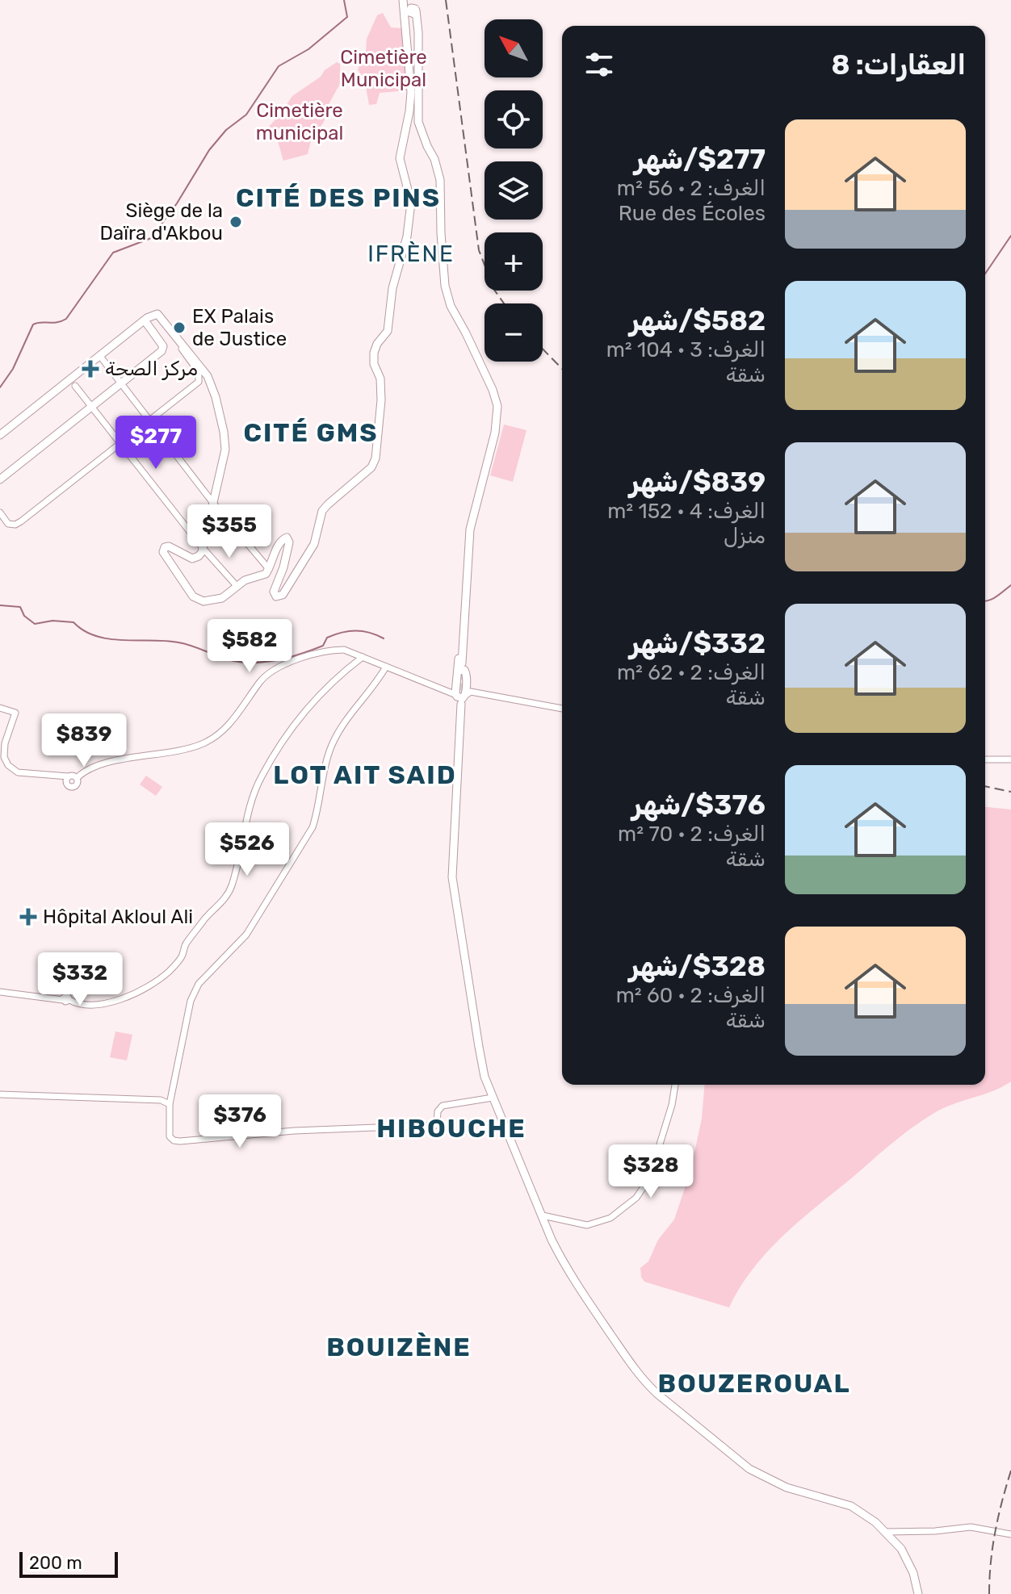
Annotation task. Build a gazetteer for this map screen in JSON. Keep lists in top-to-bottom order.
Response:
{
  "districts": [
    "CITÉ DES PINS",
    "IFRÈNE",
    "CITÉ GMS",
    "LOT AIT SAID",
    "HIBOUCHE",
    "BOUIZÈNE",
    "BOUZEROUAL"
  ],
  "parks": ["Cimetière Municipal", "Cimetière municipal"],
  "places": {
    "other": ["Siège de la Daïra d'Akbou", "EX Palais de Justice"],
    "health": ["مركز الصحة", "Hôpital Akloul Ali"]
  },
  "scale_bar": "200 m",
  "north": "top left",
  "page": {
    "map_buttons": ["+", "−"],
    "heading": "العقارات: 8",
    "list": [
      {
        "name": "$277/شهر",
        "note": "الغرف: 2 · 56 m² · Rue des Écoles"
      },
      {
        "name": "$582/شهر",
        "note": "الغرف: 3 · 104 m² · شقة"
      },
      {
        "name": "$839/شهر",
        "note": "الغرف: 4 · 152 m² · منزل"
      },
      {
        "name": "$332/شهر",
        "note": "الغرف: 2 · 62 m² · شقة"
      },
      {
        "name": "$376/شهر",
        "note": "الغرف: 2 · 70 m² · شقة"
      },
      {
        "name": "$328/شهر",
        "note": "الغرف: 2 · 60 m² · شقة"
      }
    ],
    "price": [
      "$277",
      "$355",
      "$582",
      "$839",
      "$526",
      "$332",
      "$376",
      "$328"
    ],
    "scale": "200 m"
  }
}
